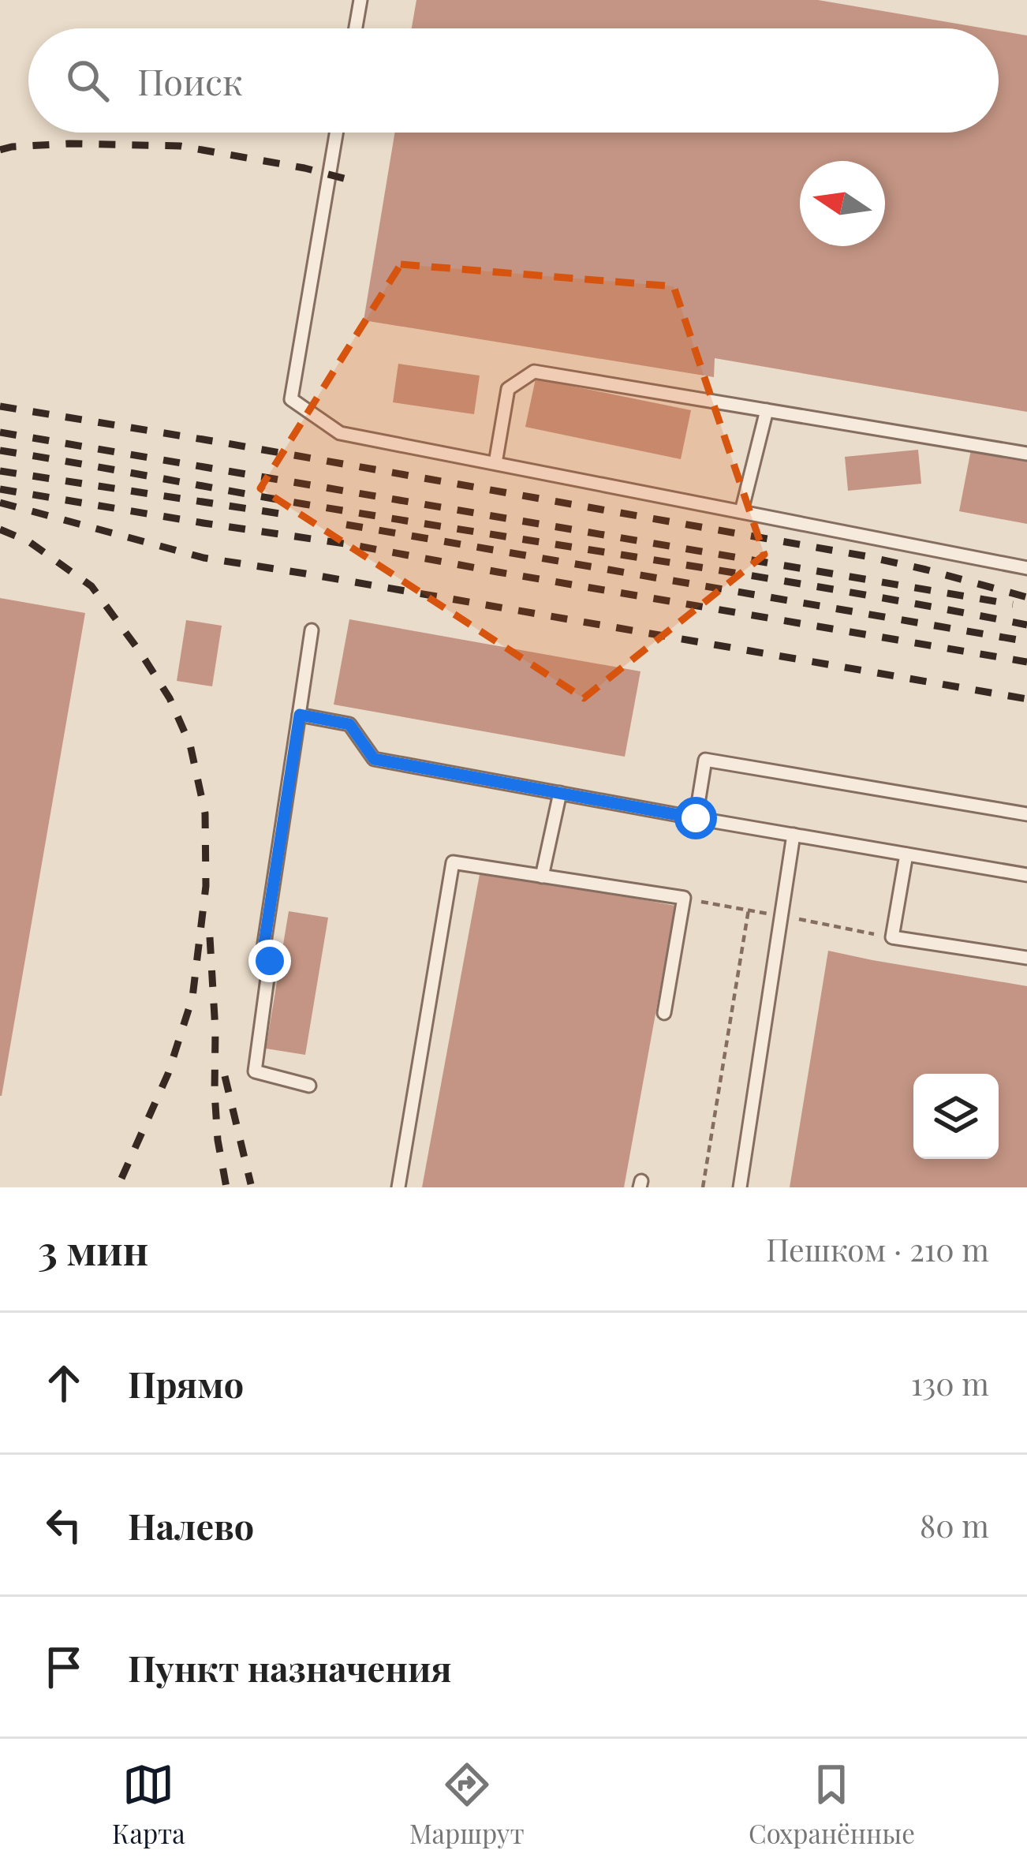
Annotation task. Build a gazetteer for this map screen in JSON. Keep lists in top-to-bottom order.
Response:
{
  "north": "left",
  "page": {
    "search": "Поиск",
    "heading": ["3 мин", "Пешком · 210 m"],
    "list": [
      ["Прямо", "130 m"],
      ["Налево", "80 m"],
      "Пункт назначения"
    ],
    "nav": ["Карта", "Маршрут", "Сохранённые"]
  }
}
